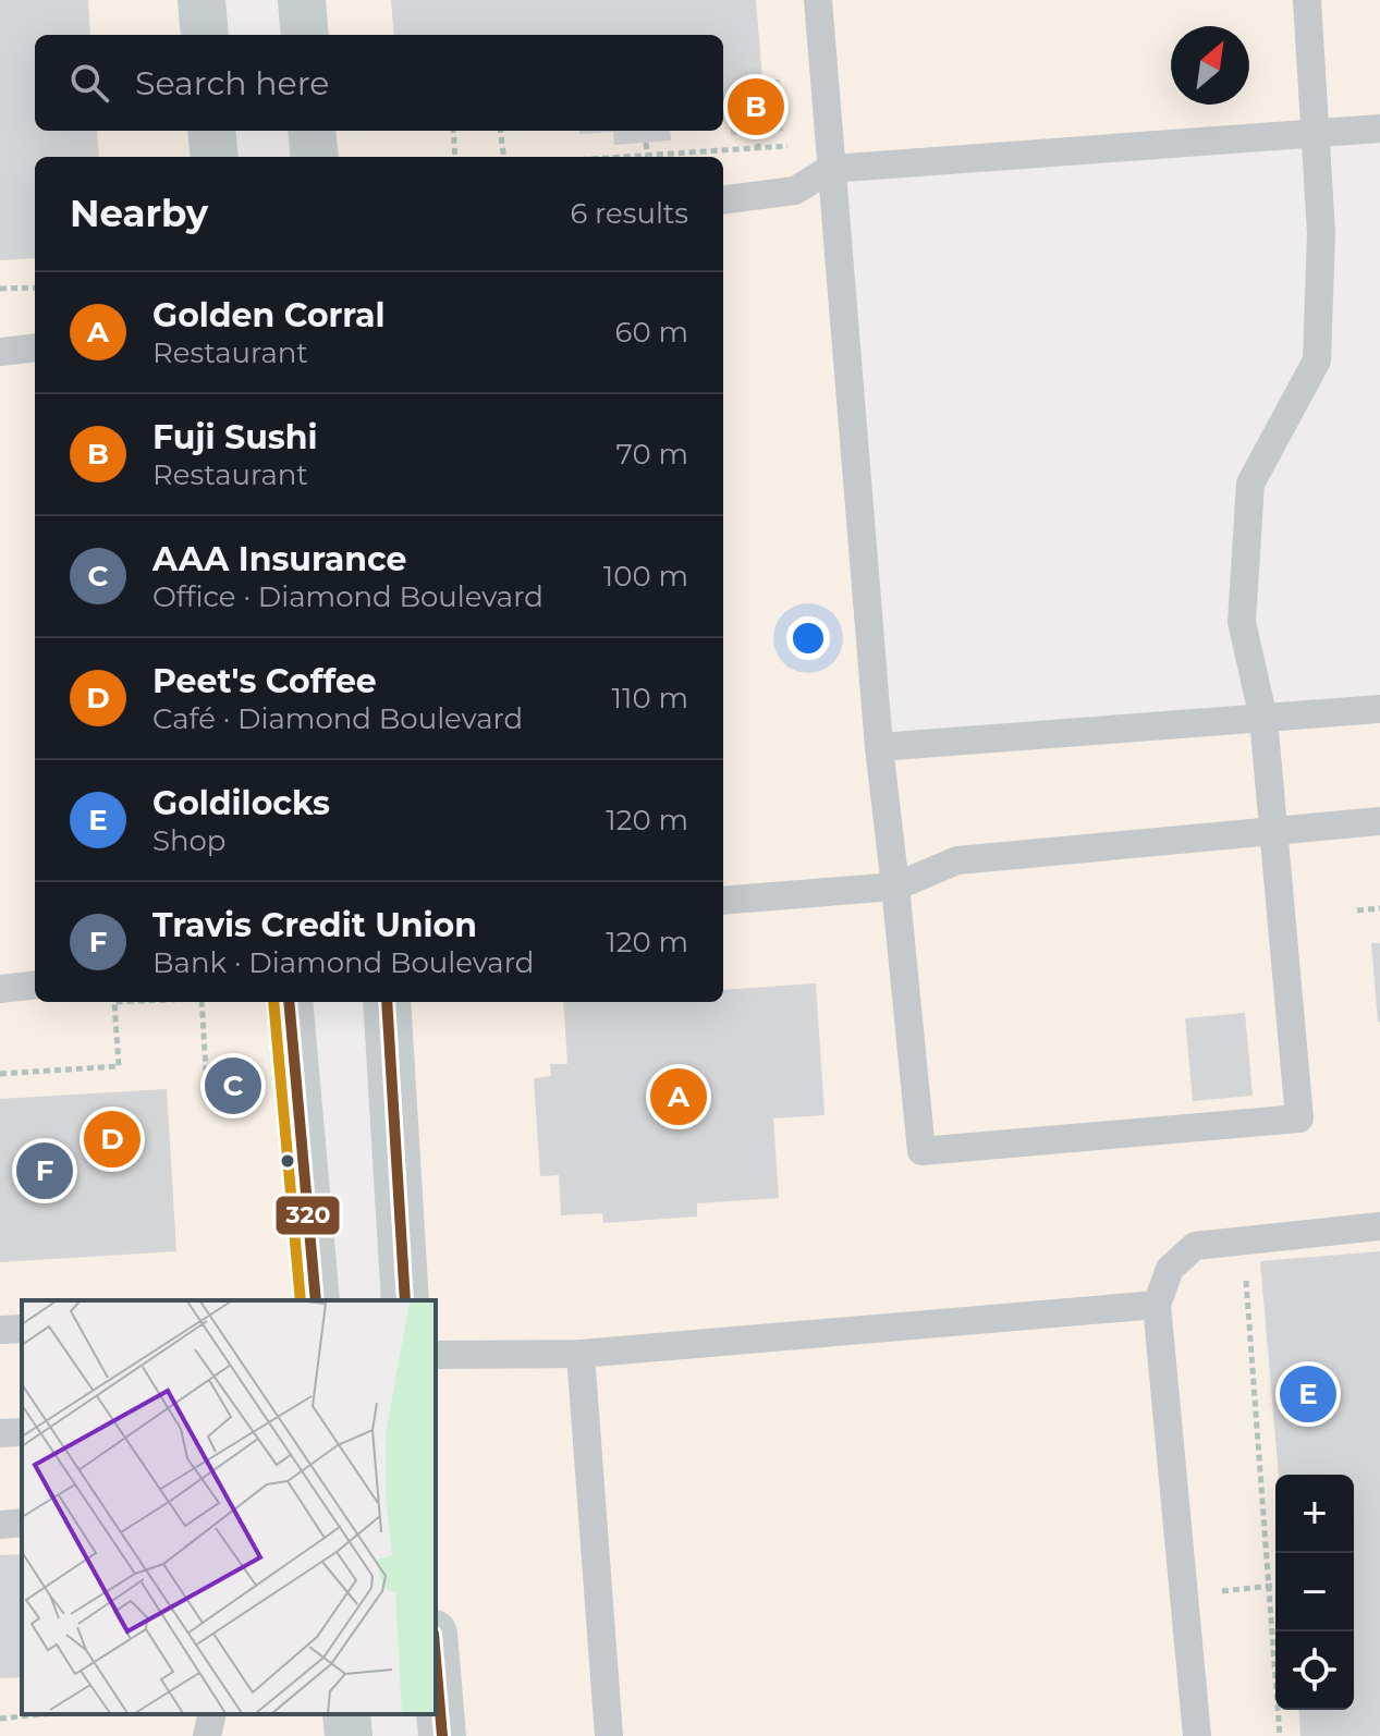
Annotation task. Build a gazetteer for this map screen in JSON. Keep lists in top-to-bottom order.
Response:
{
  "lines": ["transit line 320"],
  "north": "top right",
  "page": {
    "search": "Search here",
    "pins": [
      "B",
      "C",
      "A",
      "D",
      "F",
      "E"
    ],
    "heading": ["Nearby", "6 results"],
    "list": [
      {
        "mark": "A",
        "name": "Golden Corral",
        "note": "Restaurant",
        "value": "60 m"
      },
      {
        "mark": "B",
        "name": "Fuji Sushi",
        "note": "Restaurant",
        "value": "70 m"
      },
      {
        "mark": "C",
        "name": "AAA Insurance",
        "note": "Office · Diamond Boulevard",
        "value": "100 m"
      },
      {
        "mark": "D",
        "name": "Peet's Coffee",
        "note": "Café · Diamond Boulevard",
        "value": "110 m"
      },
      {
        "mark": "E",
        "name": "Goldilocks",
        "note": "Shop",
        "value": "120 m"
      },
      {
        "mark": "F",
        "name": "Travis Credit Union",
        "note": "Bank · Diamond Boulevard",
        "value": "120 m"
      }
    ],
    "map_buttons": ["+", "−"]
  }
}
